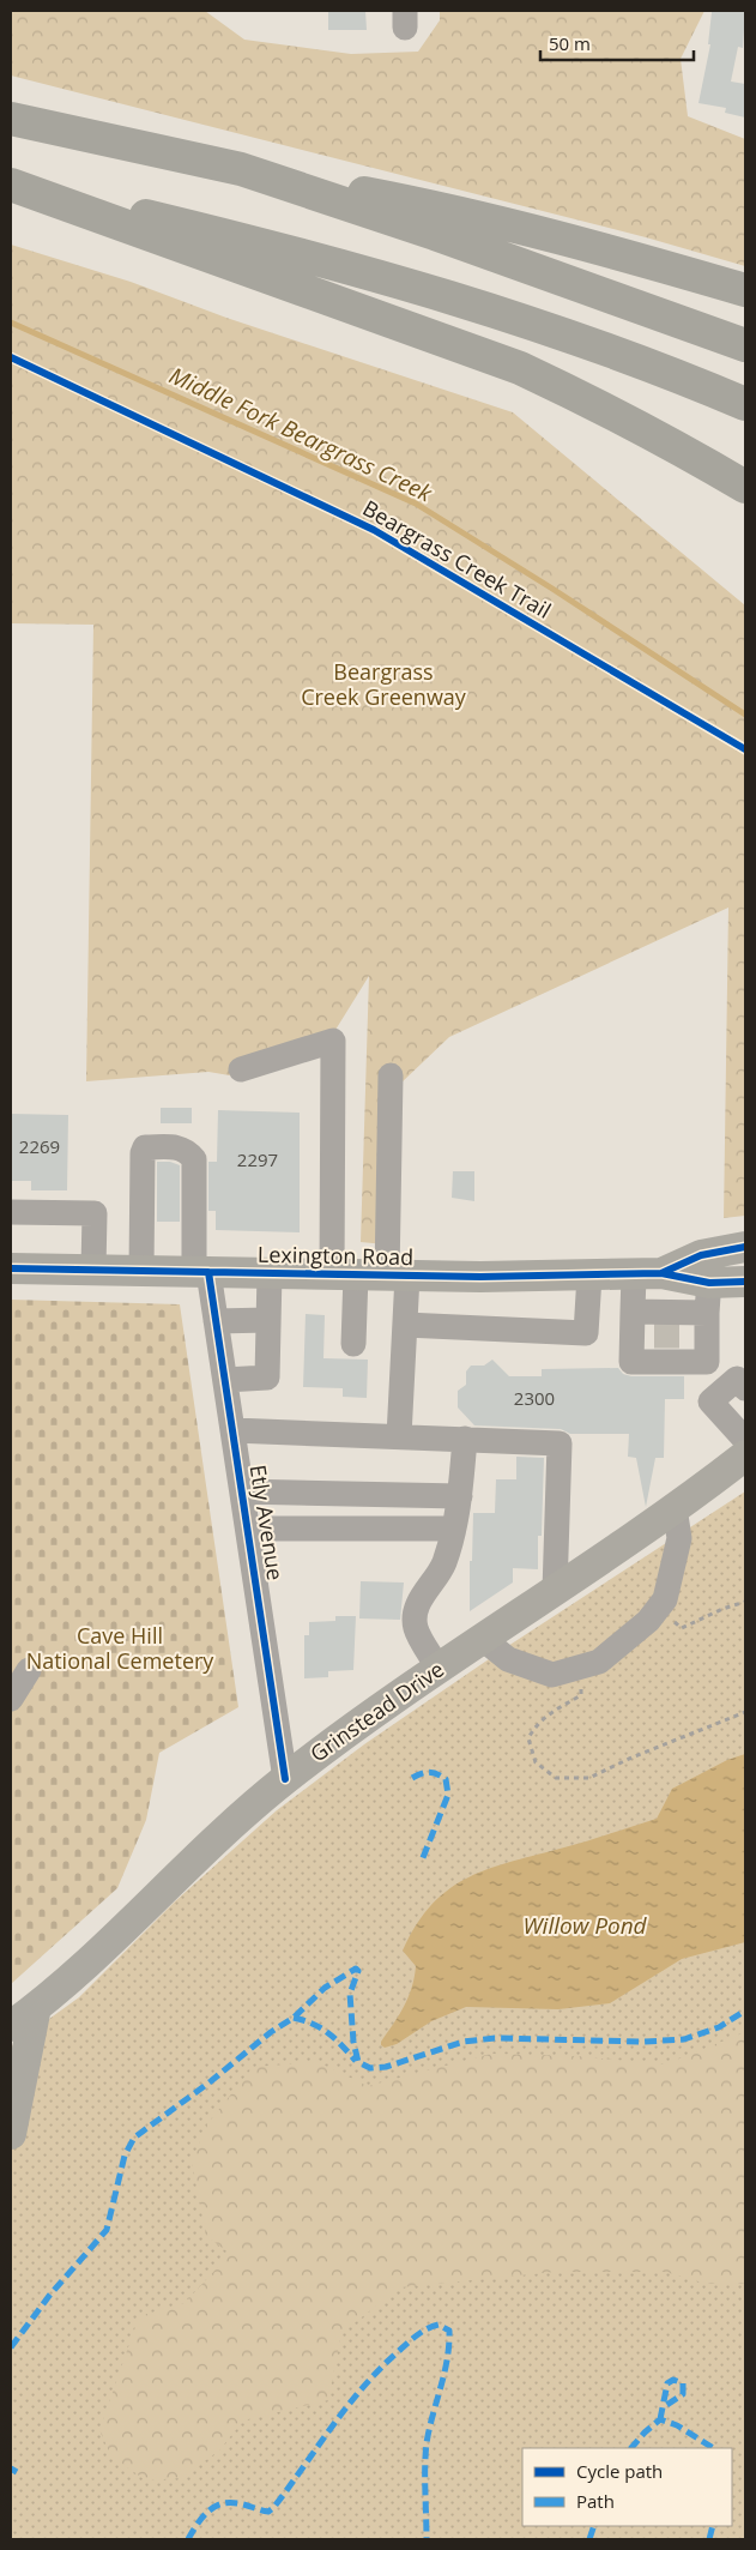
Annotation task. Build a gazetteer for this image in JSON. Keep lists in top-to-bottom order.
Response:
{
  "streets": {
    "main road": ["Lexington Road", "Grinstead Drive"],
    "street": ["Etly Avenue"],
    "cycle path": ["Beargrass Creek Trail"]
  },
  "crossings": [
    ["Lexington Road", "Etly Avenue"],
    ["Etly Avenue", "Grinstead Drive"]
  ],
  "water": ["Middle Fork Beargrass Creek", "Willow Pond"],
  "parks": ["Beargrass Creek Greenway", "Cave Hill National Cemetery"],
  "house_numbers": ["2269", "2297", "2300"],
  "legend": ["Cycle path", "Path"],
  "scale_bar": "50 m"
}
